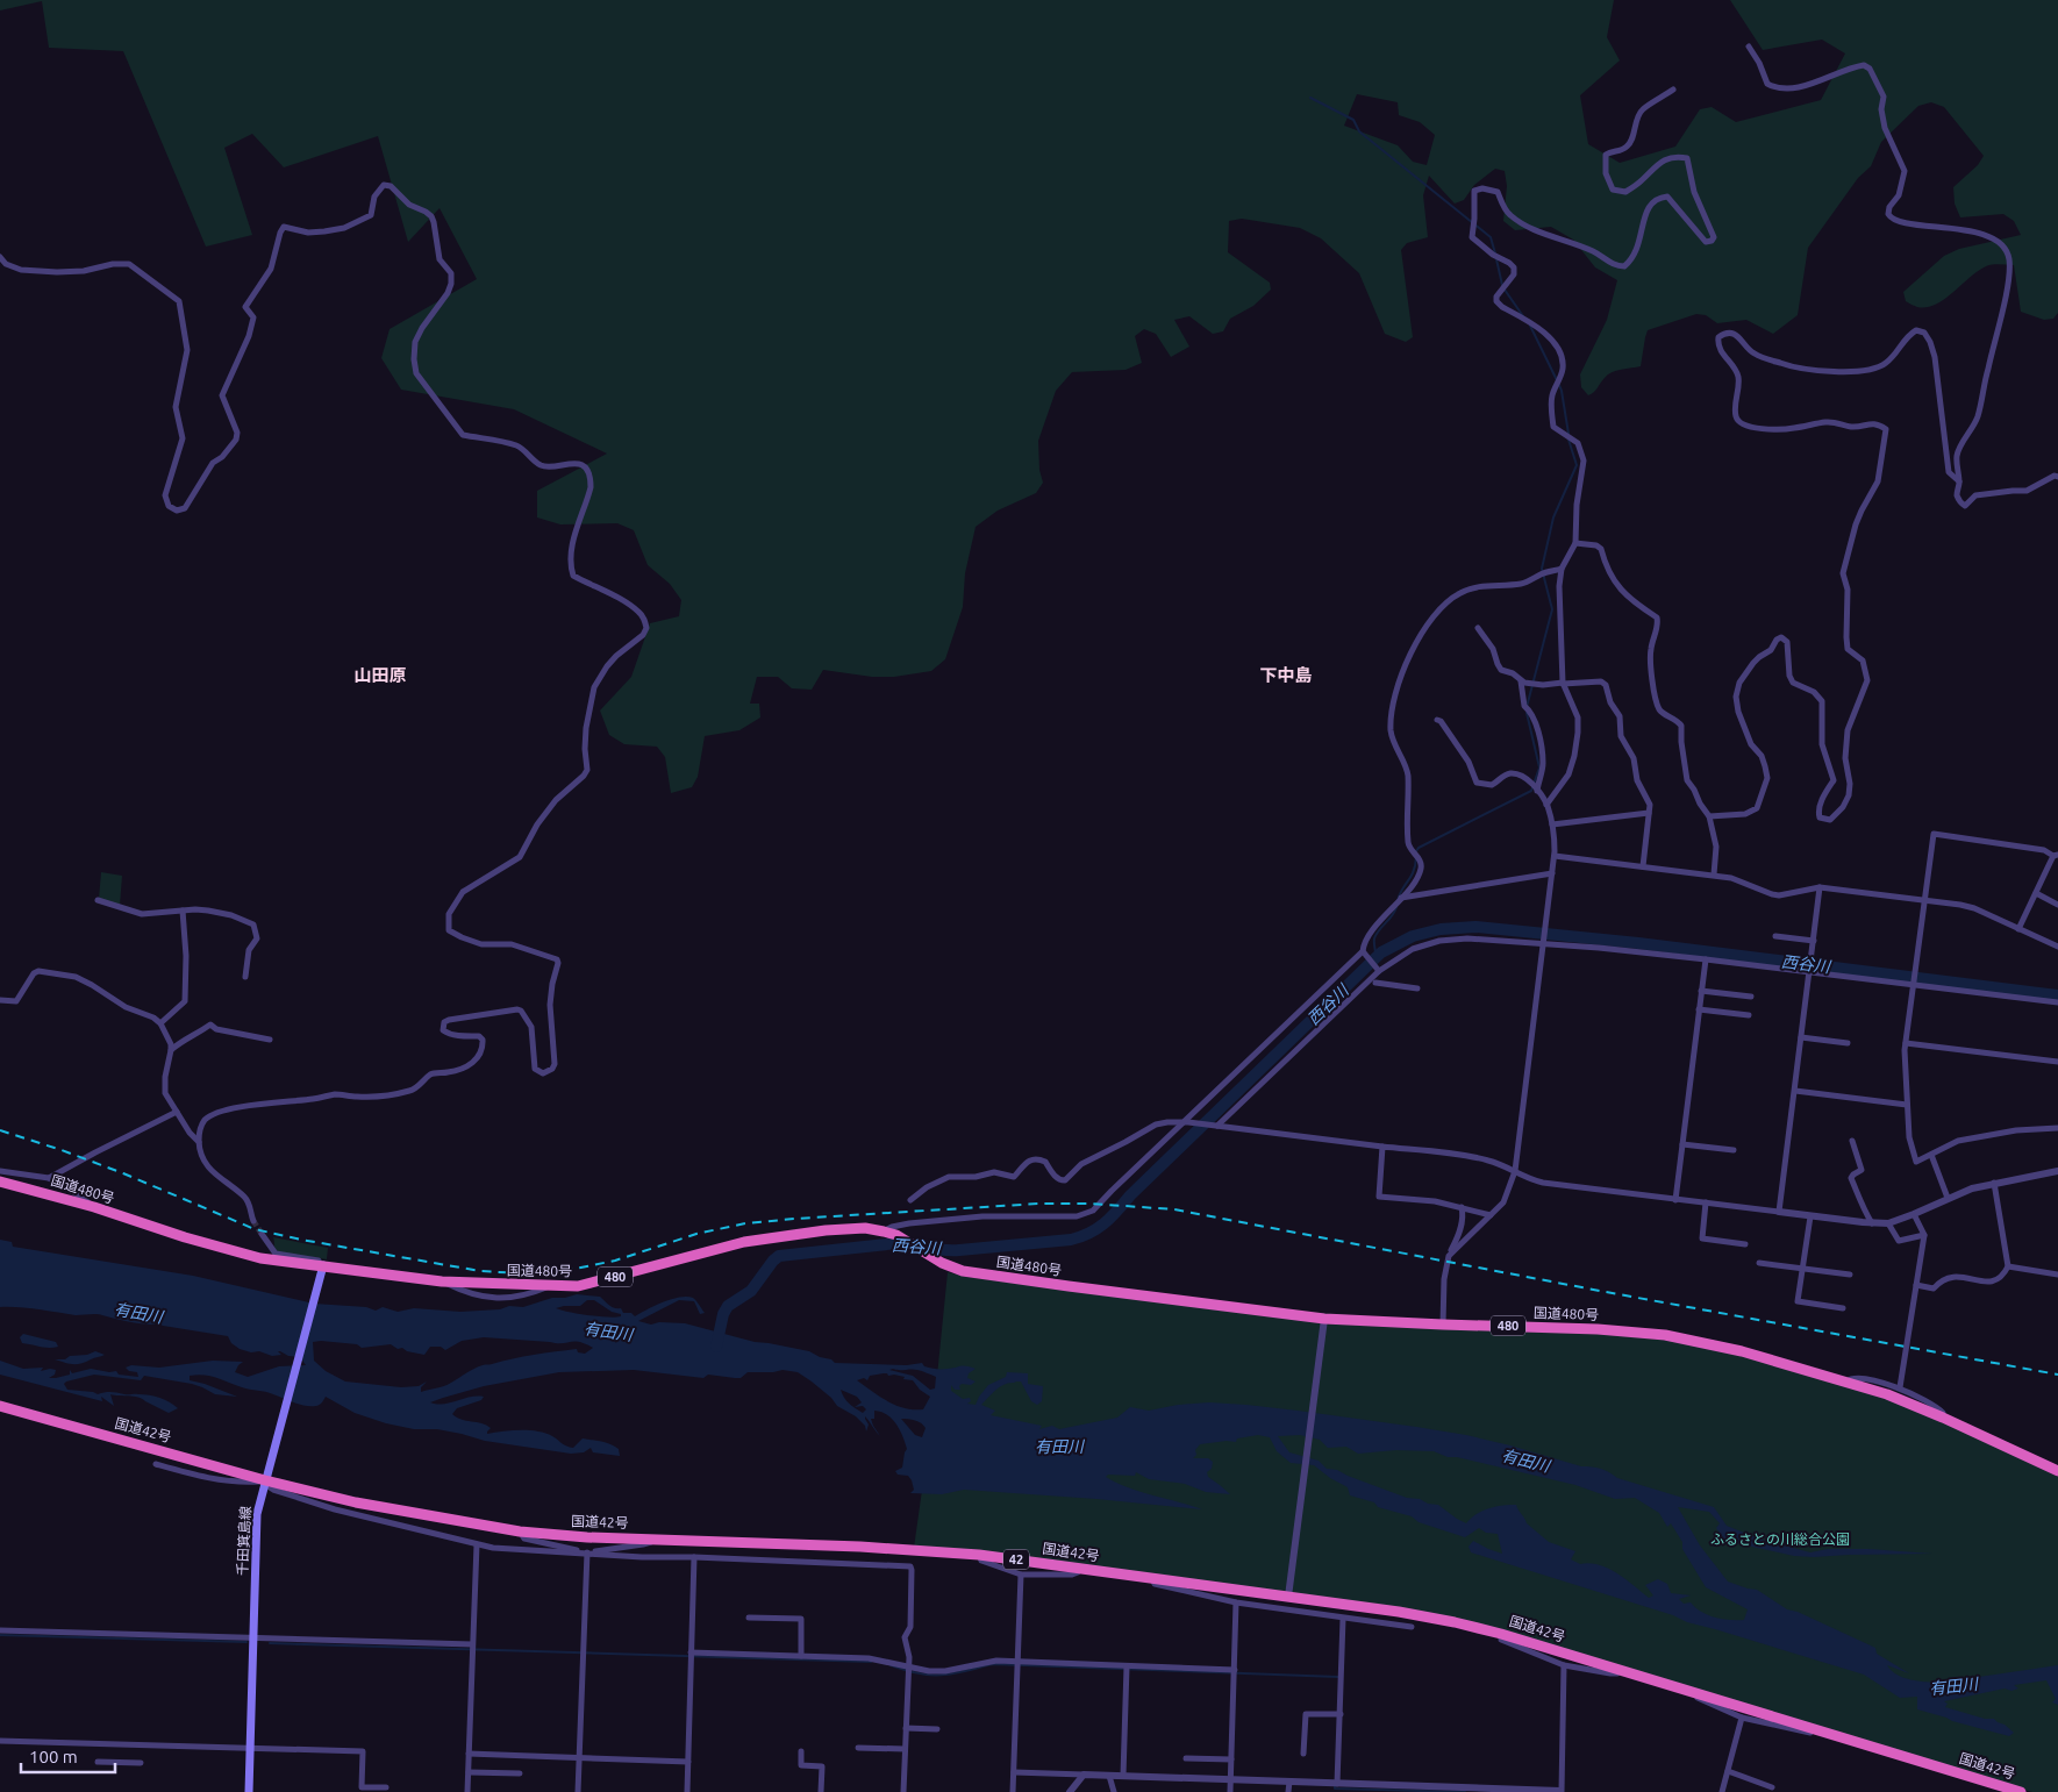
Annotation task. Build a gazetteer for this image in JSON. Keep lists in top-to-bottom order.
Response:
{
  "streets": {
    "highway": [
      "国道480号",
      "480",
      "国道42号",
      "42"
    ],
    "main road": ["千田箕島線"]
  },
  "crossings": [
    ["国道480号", "千田箕島線"],
    ["国道42号", "千田箕島線"]
  ],
  "districts": ["山田原", "下中島"],
  "water": ["西谷川", "有田川"],
  "parks": ["ふるさとの川総合公園"],
  "scale_bar": "100 m"
}
